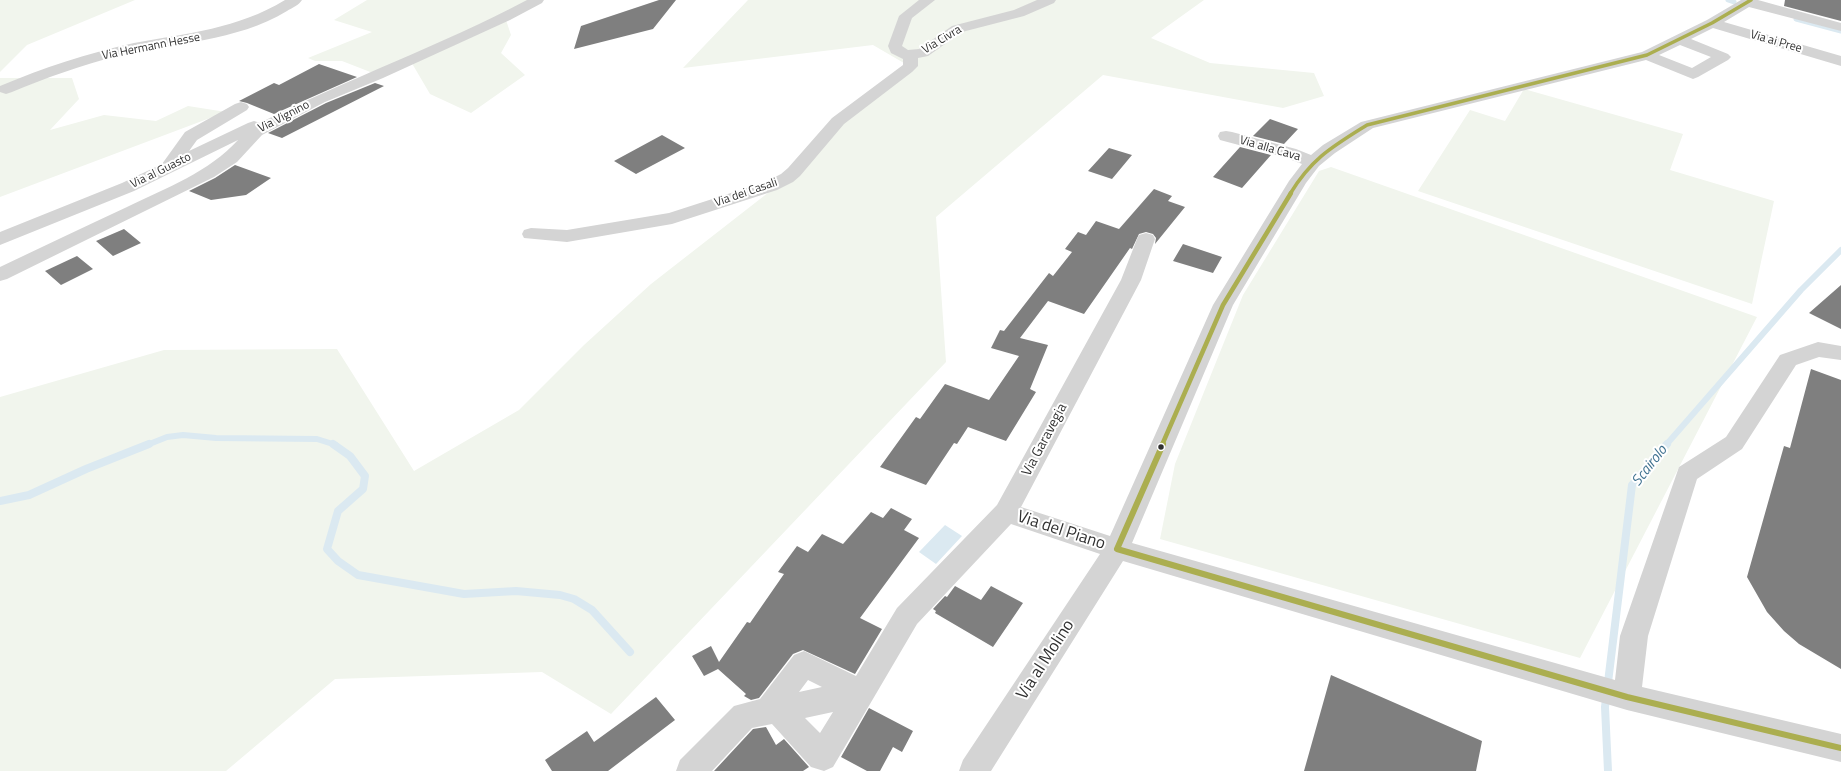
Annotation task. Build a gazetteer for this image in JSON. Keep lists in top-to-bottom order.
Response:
{
  "streets": {
    "street": [
      "Via Civra",
      "Via ai Pree",
      "Via Hermann Hesse",
      "Via Vignino",
      "Via alla Cava",
      "Via al Guasto",
      "Via dei Casali",
      "Via Garavegia",
      "Via del Piano",
      "Via al Molino"
    ]
  },
  "crossings": [
    ["Via Civra", "Via dei Casali"],
    ["Via Vignino", "Via al Guasto"],
    ["Via Garavegia", "Via del Piano"],
    ["Via del Piano", "Via al Molino"]
  ],
  "water": ["Scairolo"]
}
